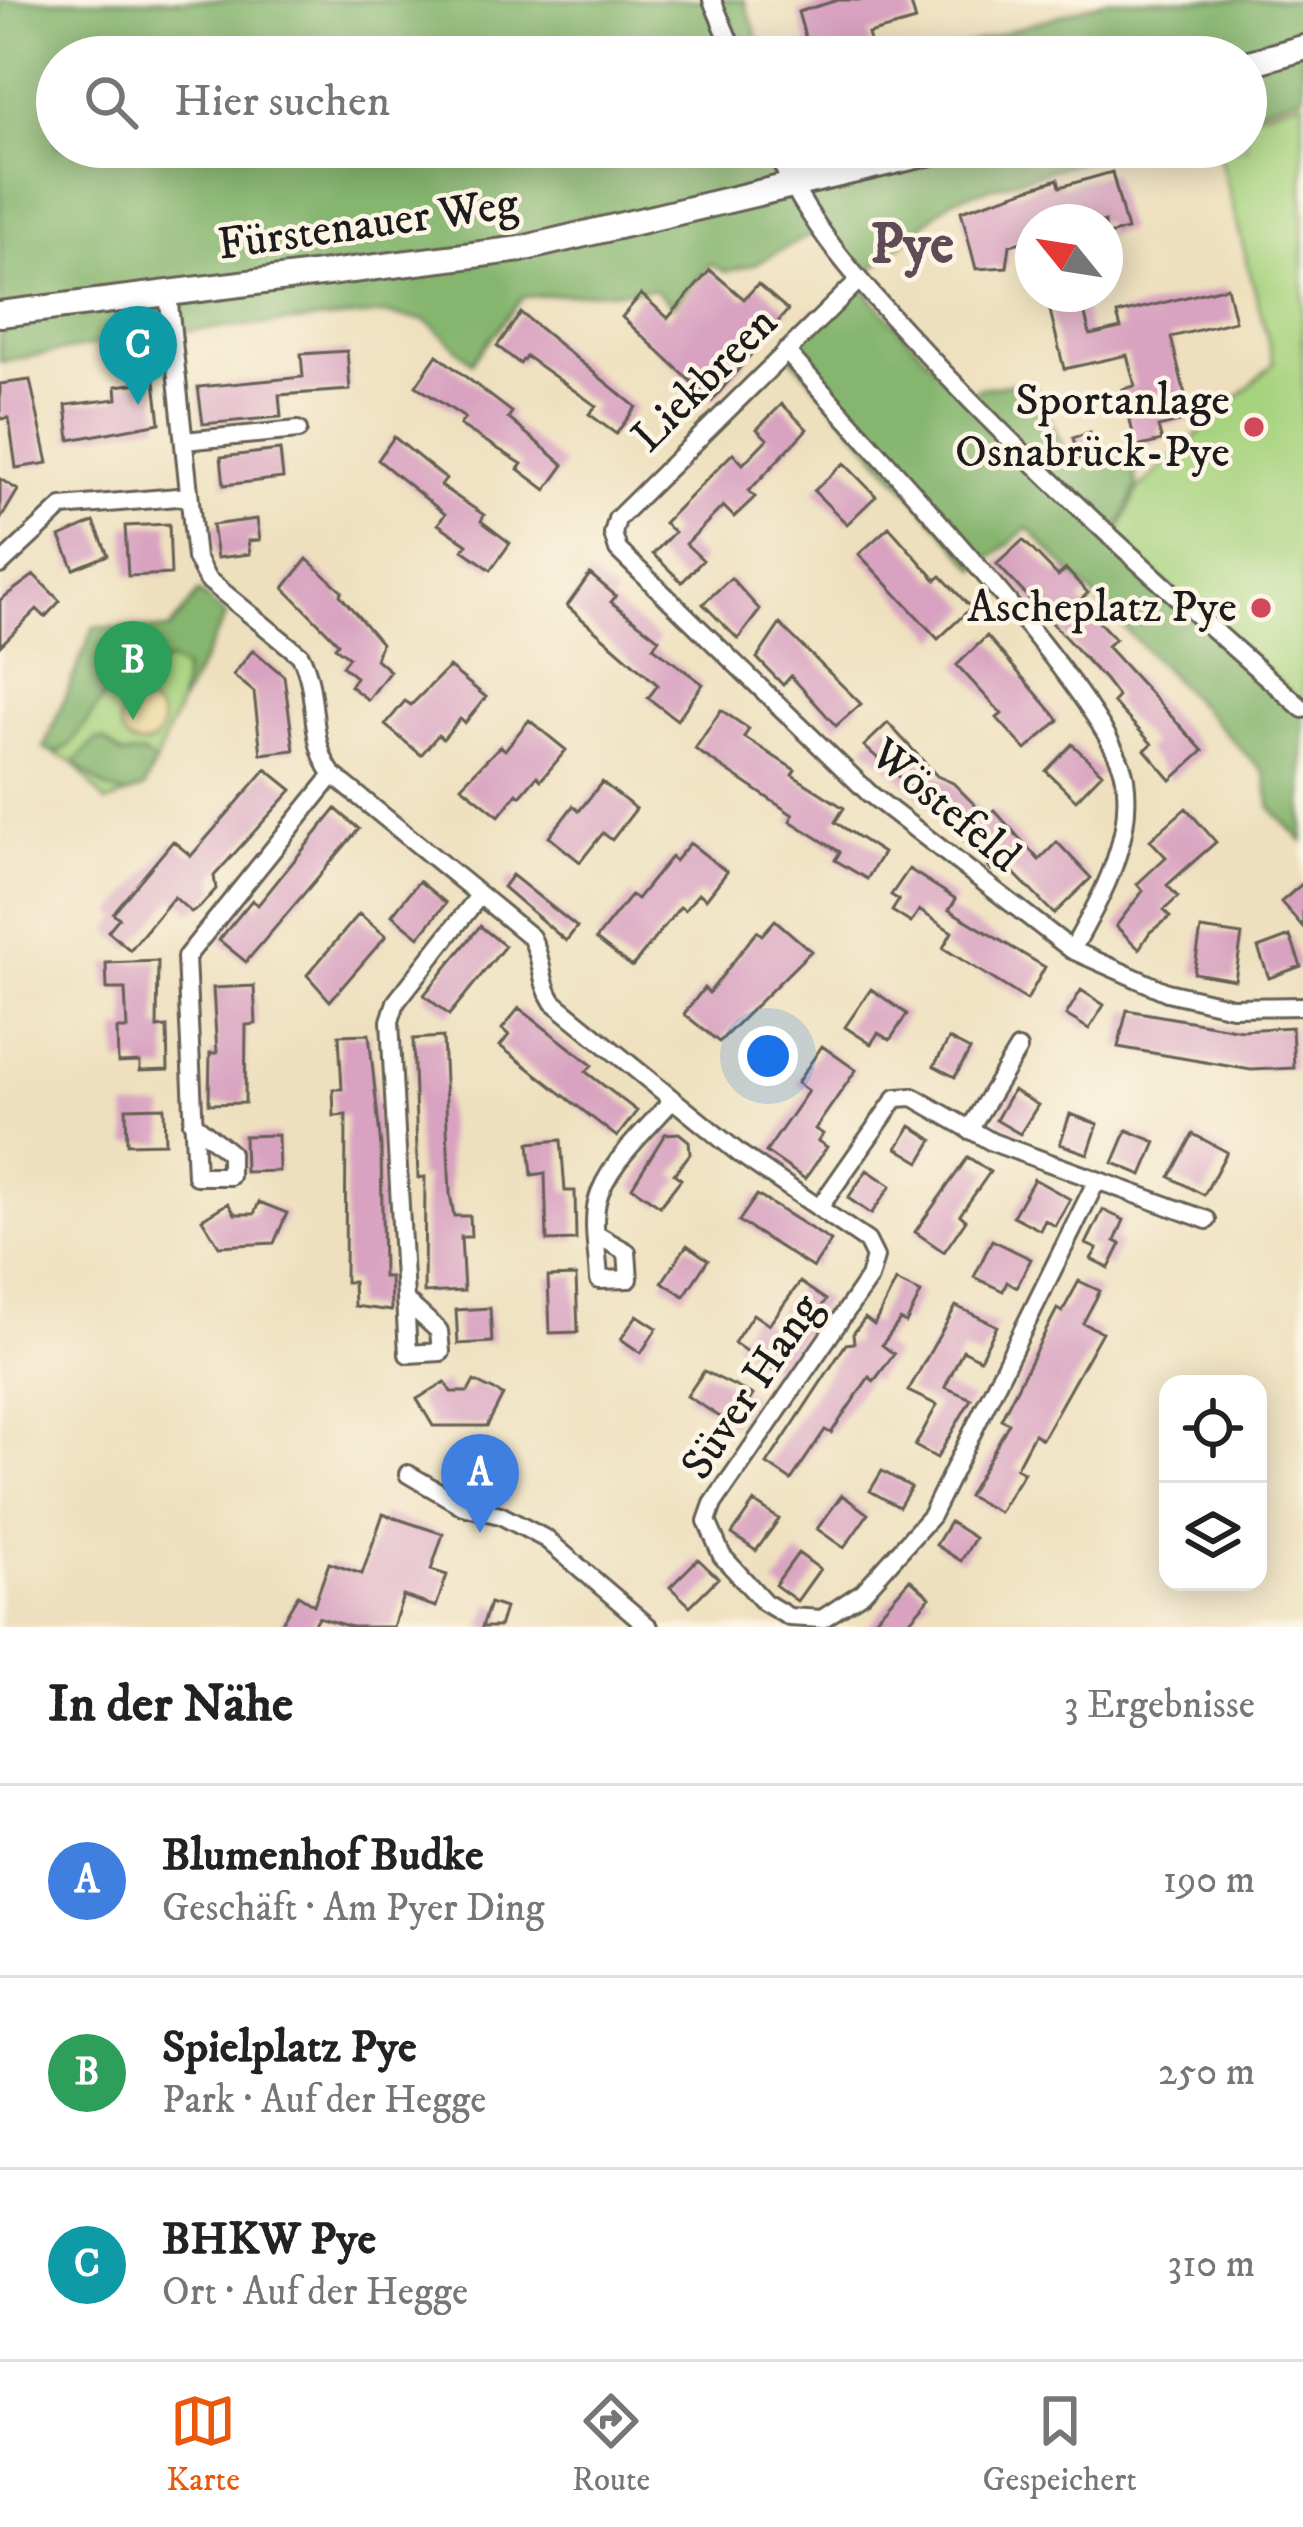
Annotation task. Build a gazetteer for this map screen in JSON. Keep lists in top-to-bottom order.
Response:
{
  "streets": {
    "street": [
      "Fürstenauer Weg",
      "Liekbreen",
      "Wöstefeld",
      "Süver Hang"
    ]
  },
  "crossings": [
    ["Liekbreen", "Wöstefeld"]
  ],
  "districts": ["Pye"],
  "places": ["Sportanlage Osnabrück-Pye", "Ascheplatz Pye"],
  "north": "top left",
  "page": {
    "search": "Hier suchen",
    "pins": ["C", "B", "A"],
    "heading": ["In der Nähe", "3 Ergebnisse"],
    "list": [
      {
        "mark": "A",
        "name": "Blumenhof Budke",
        "note": "Geschäft · Am Pyer Ding",
        "value": "190 m"
      },
      {
        "mark": "B",
        "name": "Spielplatz Pye",
        "note": "Park · Auf der Hegge",
        "value": "250 m"
      },
      {
        "mark": "C",
        "name": "BHKW Pye",
        "note": "Ort · Auf der Hegge",
        "value": "310 m"
      }
    ],
    "nav": ["Karte", "Route", "Gespeichert"]
  }
}
